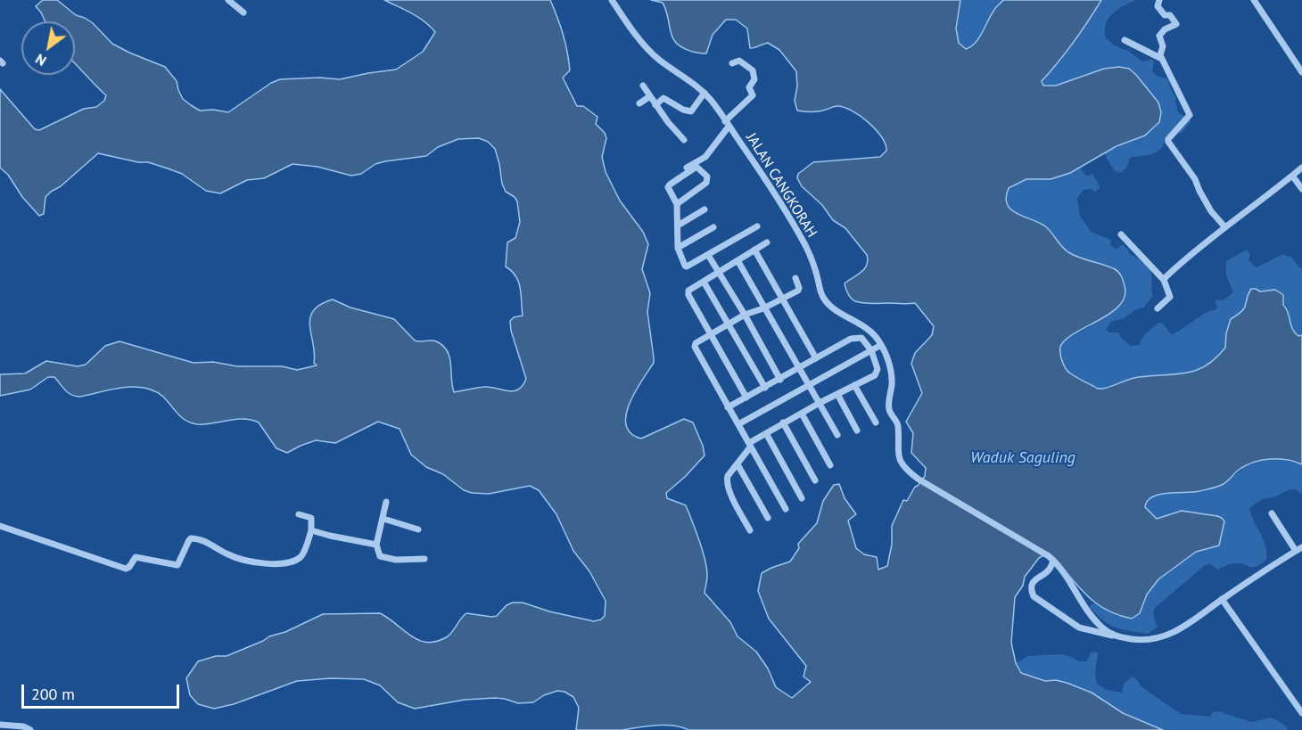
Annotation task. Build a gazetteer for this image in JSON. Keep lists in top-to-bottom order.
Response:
{
  "streets": {
    "street": ["JALAN CANGKORAH"]
  },
  "water": ["Waduk Saguling"],
  "scale_bar": "200 m",
  "north": "bottom left"
}
